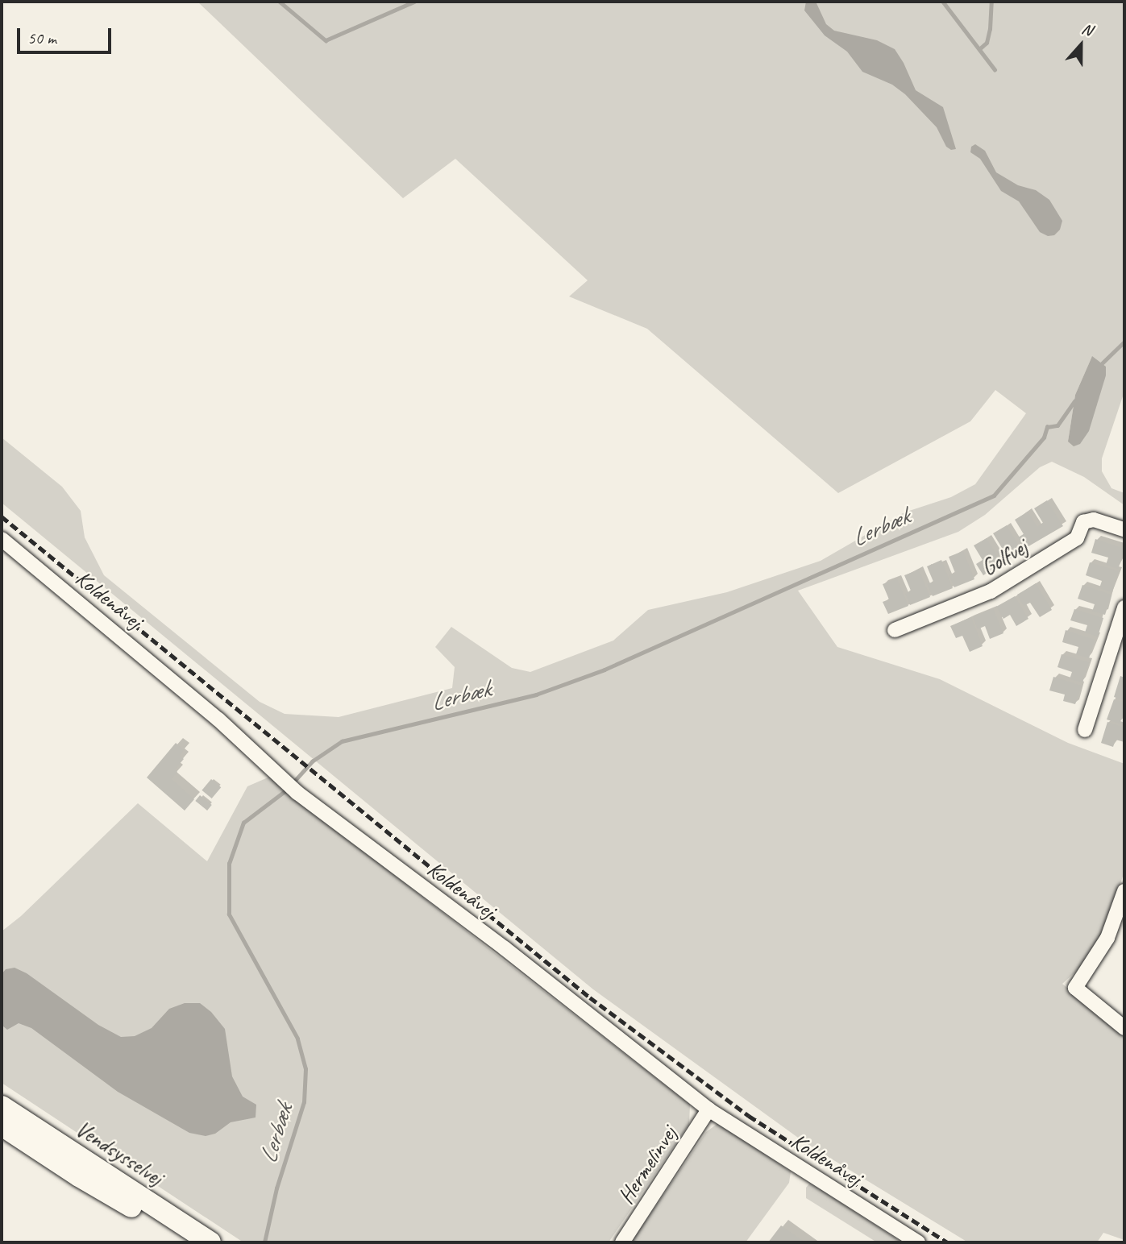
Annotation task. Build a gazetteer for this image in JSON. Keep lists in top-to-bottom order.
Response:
{
  "streets": {
    "street": [
      "Golfvej",
      "Koldenåvej",
      "Vendsysselvej",
      "Hermelinvej"
    ]
  },
  "crossings": [
    ["Koldenåvej", "Hermelinvej"]
  ],
  "water": ["Lerbæk"],
  "scale_bar": "50 m",
  "north": "top"
}
